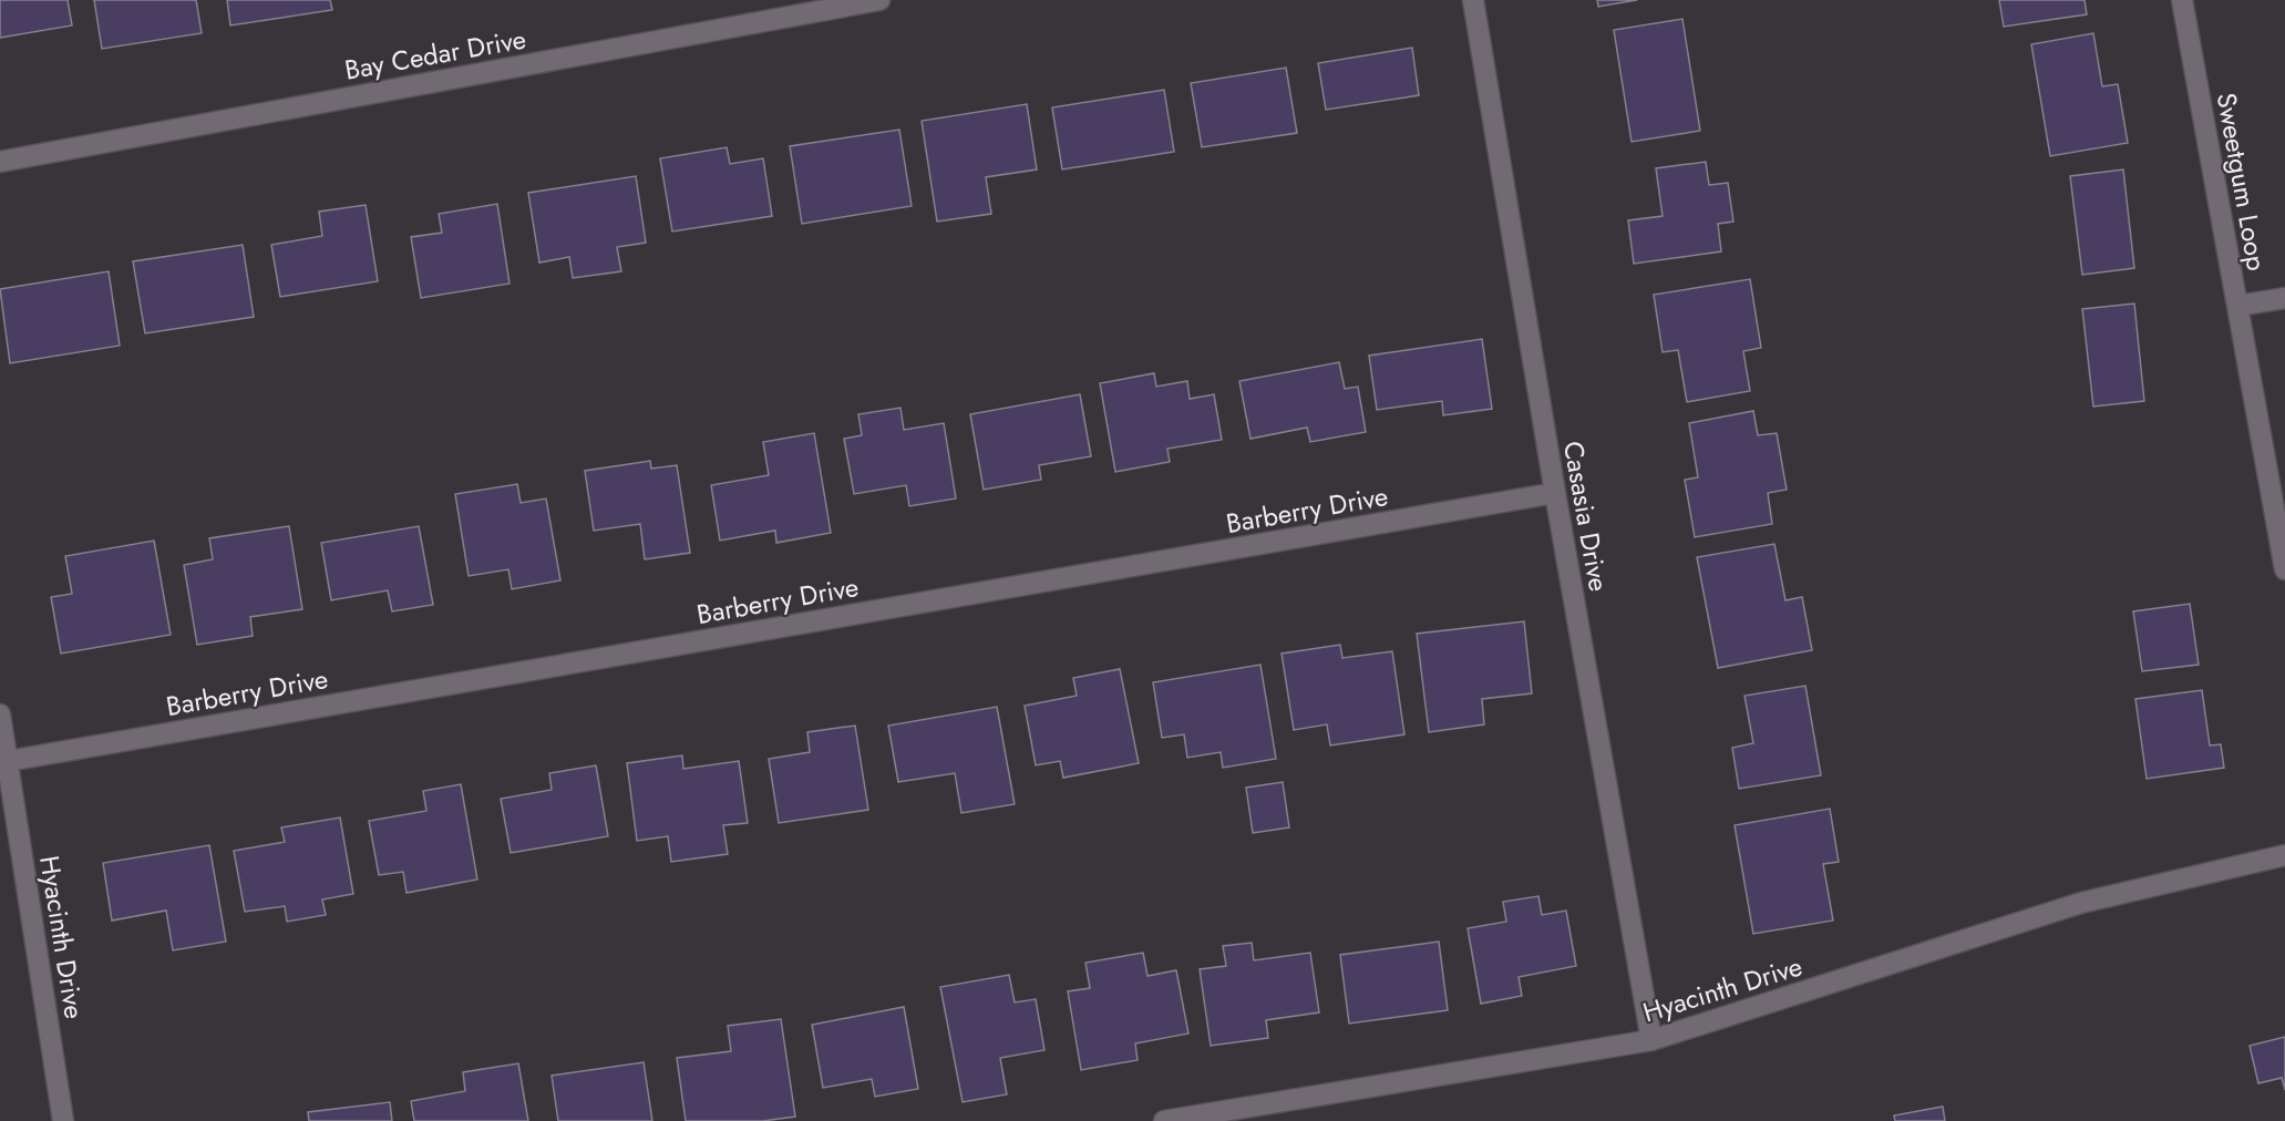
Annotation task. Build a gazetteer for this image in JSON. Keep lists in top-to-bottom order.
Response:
{
  "streets": {
    "street": [
      "Bay Cedar Drive",
      "Sweetgum Loop",
      "Barberry Drive",
      "Casasia Drive",
      "Hyacinth Drive"
    ]
  },
  "crossings": [
    ["Barberry Drive", "Casasia Drive"],
    ["Barberry Drive", "Hyacinth Drive"],
    ["Casasia Drive", "Hyacinth Drive"]
  ]
}
